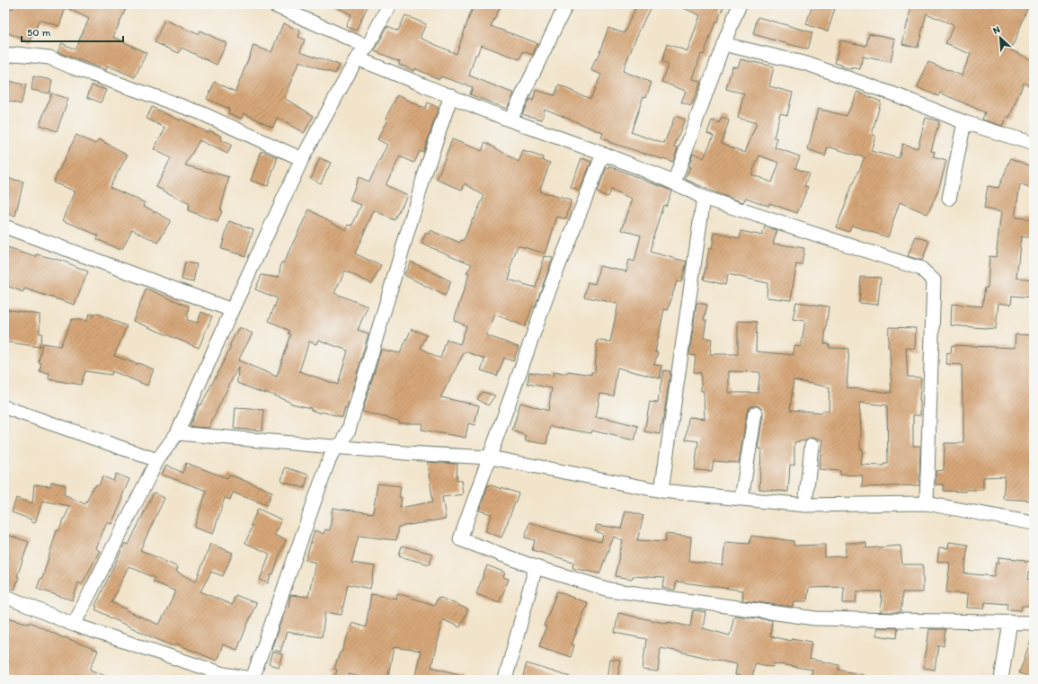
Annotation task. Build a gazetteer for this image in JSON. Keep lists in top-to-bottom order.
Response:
{
  "scale_bar": "50 m",
  "north": "top left"
}
